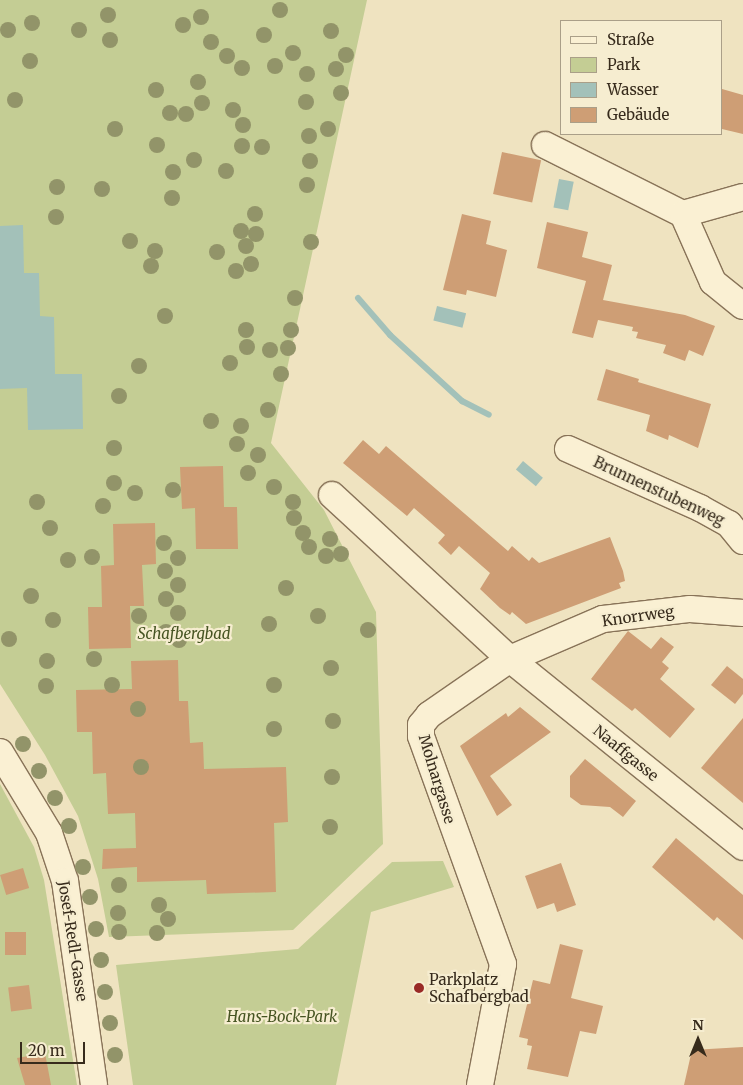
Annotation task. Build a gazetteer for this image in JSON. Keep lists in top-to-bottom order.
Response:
{
  "streets": {
    "street": [
      "Brunnenstubenweg",
      "Knorrweg",
      "Naaffgasse",
      "Molnargasse",
      "Josef-Redl-Gasse"
    ]
  },
  "crossings": [
    ["Knorrweg", "Naaffgasse"],
    ["Knorrweg", "Molnargasse"],
    ["Naaffgasse", "Molnargasse"]
  ],
  "parks": ["Schafbergbad", "Hans-Bock-Park"],
  "places": ["Parkplatz Schafbergbad"],
  "legend": [
    "Straße",
    "Park",
    "Wasser",
    "Gebäude"
  ],
  "scale_bar": "20 m",
  "north": "top"
}
